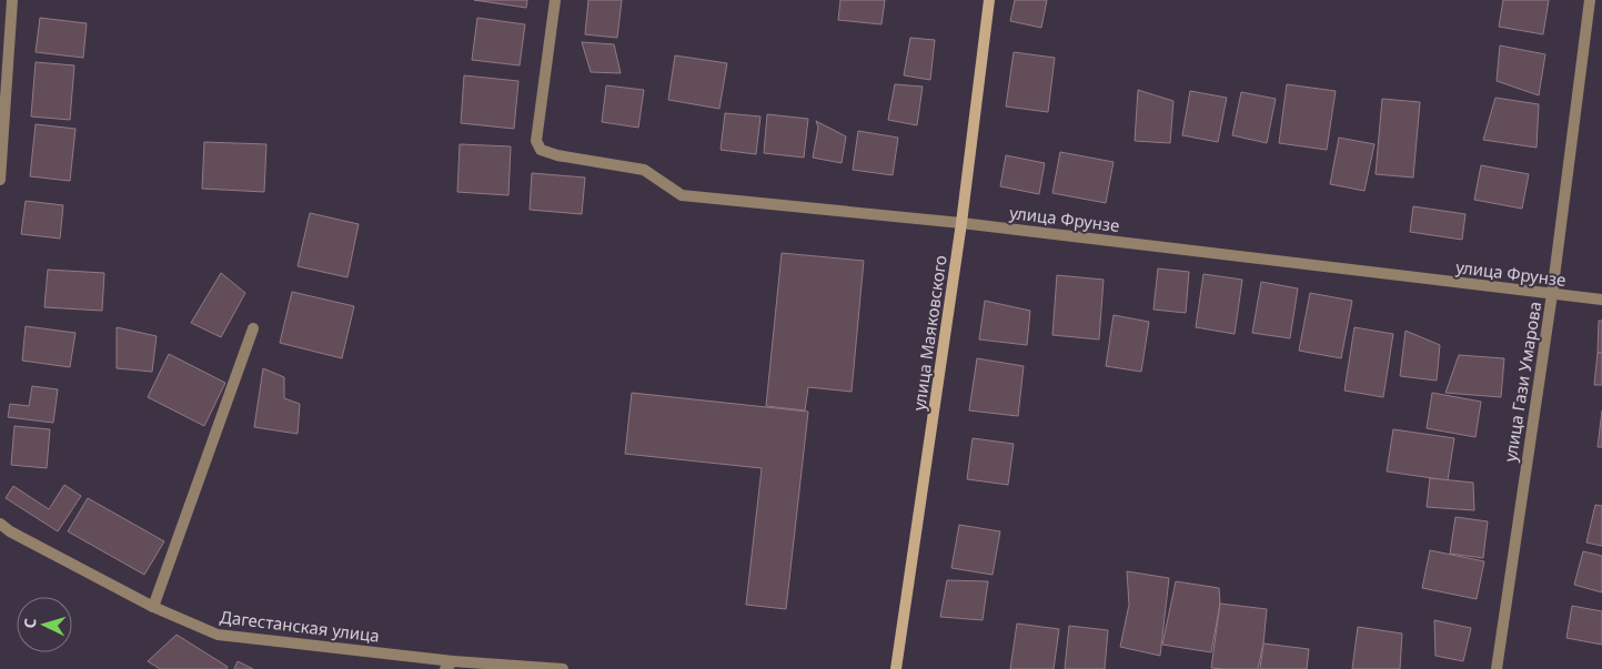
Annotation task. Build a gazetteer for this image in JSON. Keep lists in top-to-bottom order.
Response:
{
  "streets": {
    "street": [
      "улица Фрунзе",
      "улица Маяковского",
      "улица Гази Умарова",
      "Дагестанская улица"
    ]
  },
  "crossings": [
    ["улица Фрунзе", "улица Маяковского"],
    ["улица Фрунзе", "улица Гази Умарова"]
  ],
  "north": "left"
}
